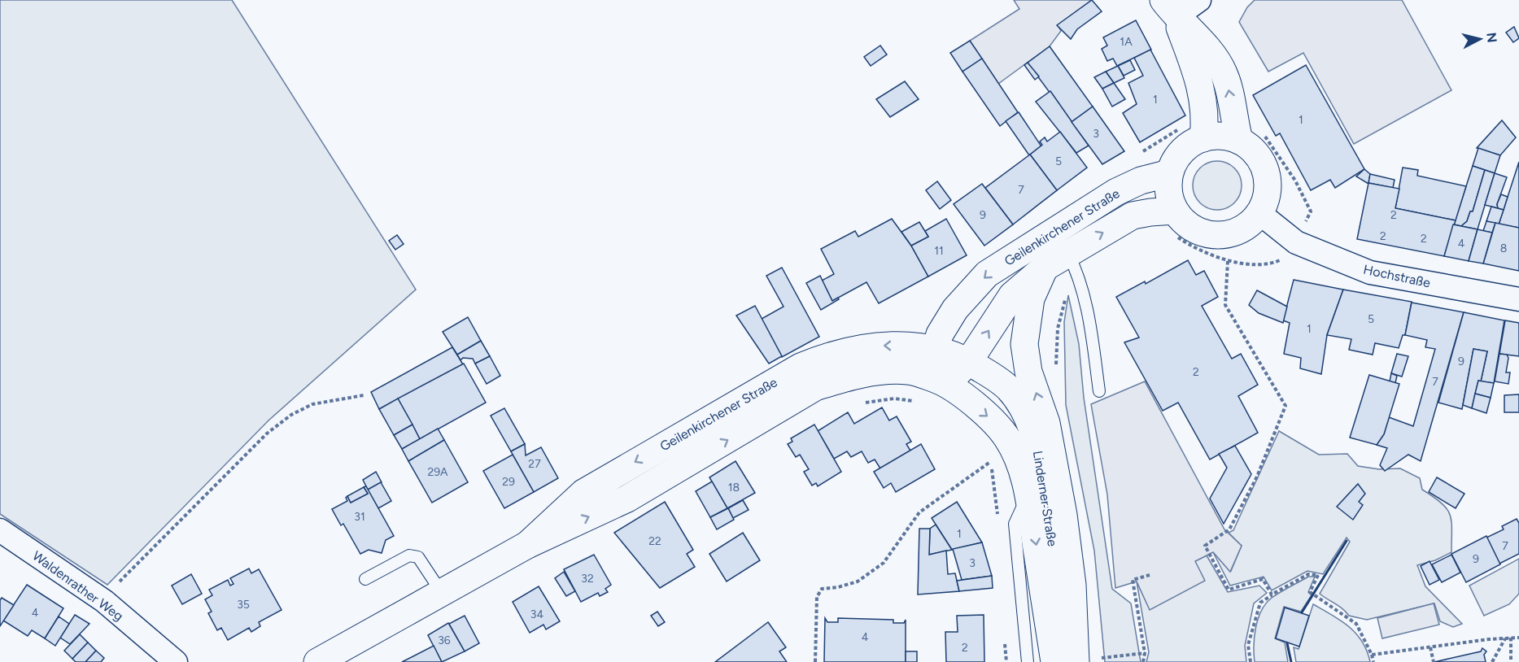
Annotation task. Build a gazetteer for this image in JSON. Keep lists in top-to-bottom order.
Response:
{
  "streets": {
    "main road": ["Geilenkirchener Straße", "Linderner Straße"],
    "street": ["Hochstraße", "Waldenrather Weg"]
  },
  "crossings": [
    ["Geilenkirchener Straße", "Hochstraße"],
    ["Geilenkirchener Straße", "Linderner Straße"]
  ],
  "house_numbers": [
    "1A",
    "1",
    "1",
    "3",
    "5",
    "7",
    "9",
    "2",
    "2",
    "2",
    "4",
    "8",
    "11",
    "5",
    "1",
    "9",
    "2",
    "7",
    "27",
    "29A",
    "29",
    "18",
    "31",
    "1",
    "22",
    "7",
    "9",
    "3",
    "32",
    "35",
    "4",
    "34",
    "4",
    "36",
    "2"
  ],
  "north": "right"
}
